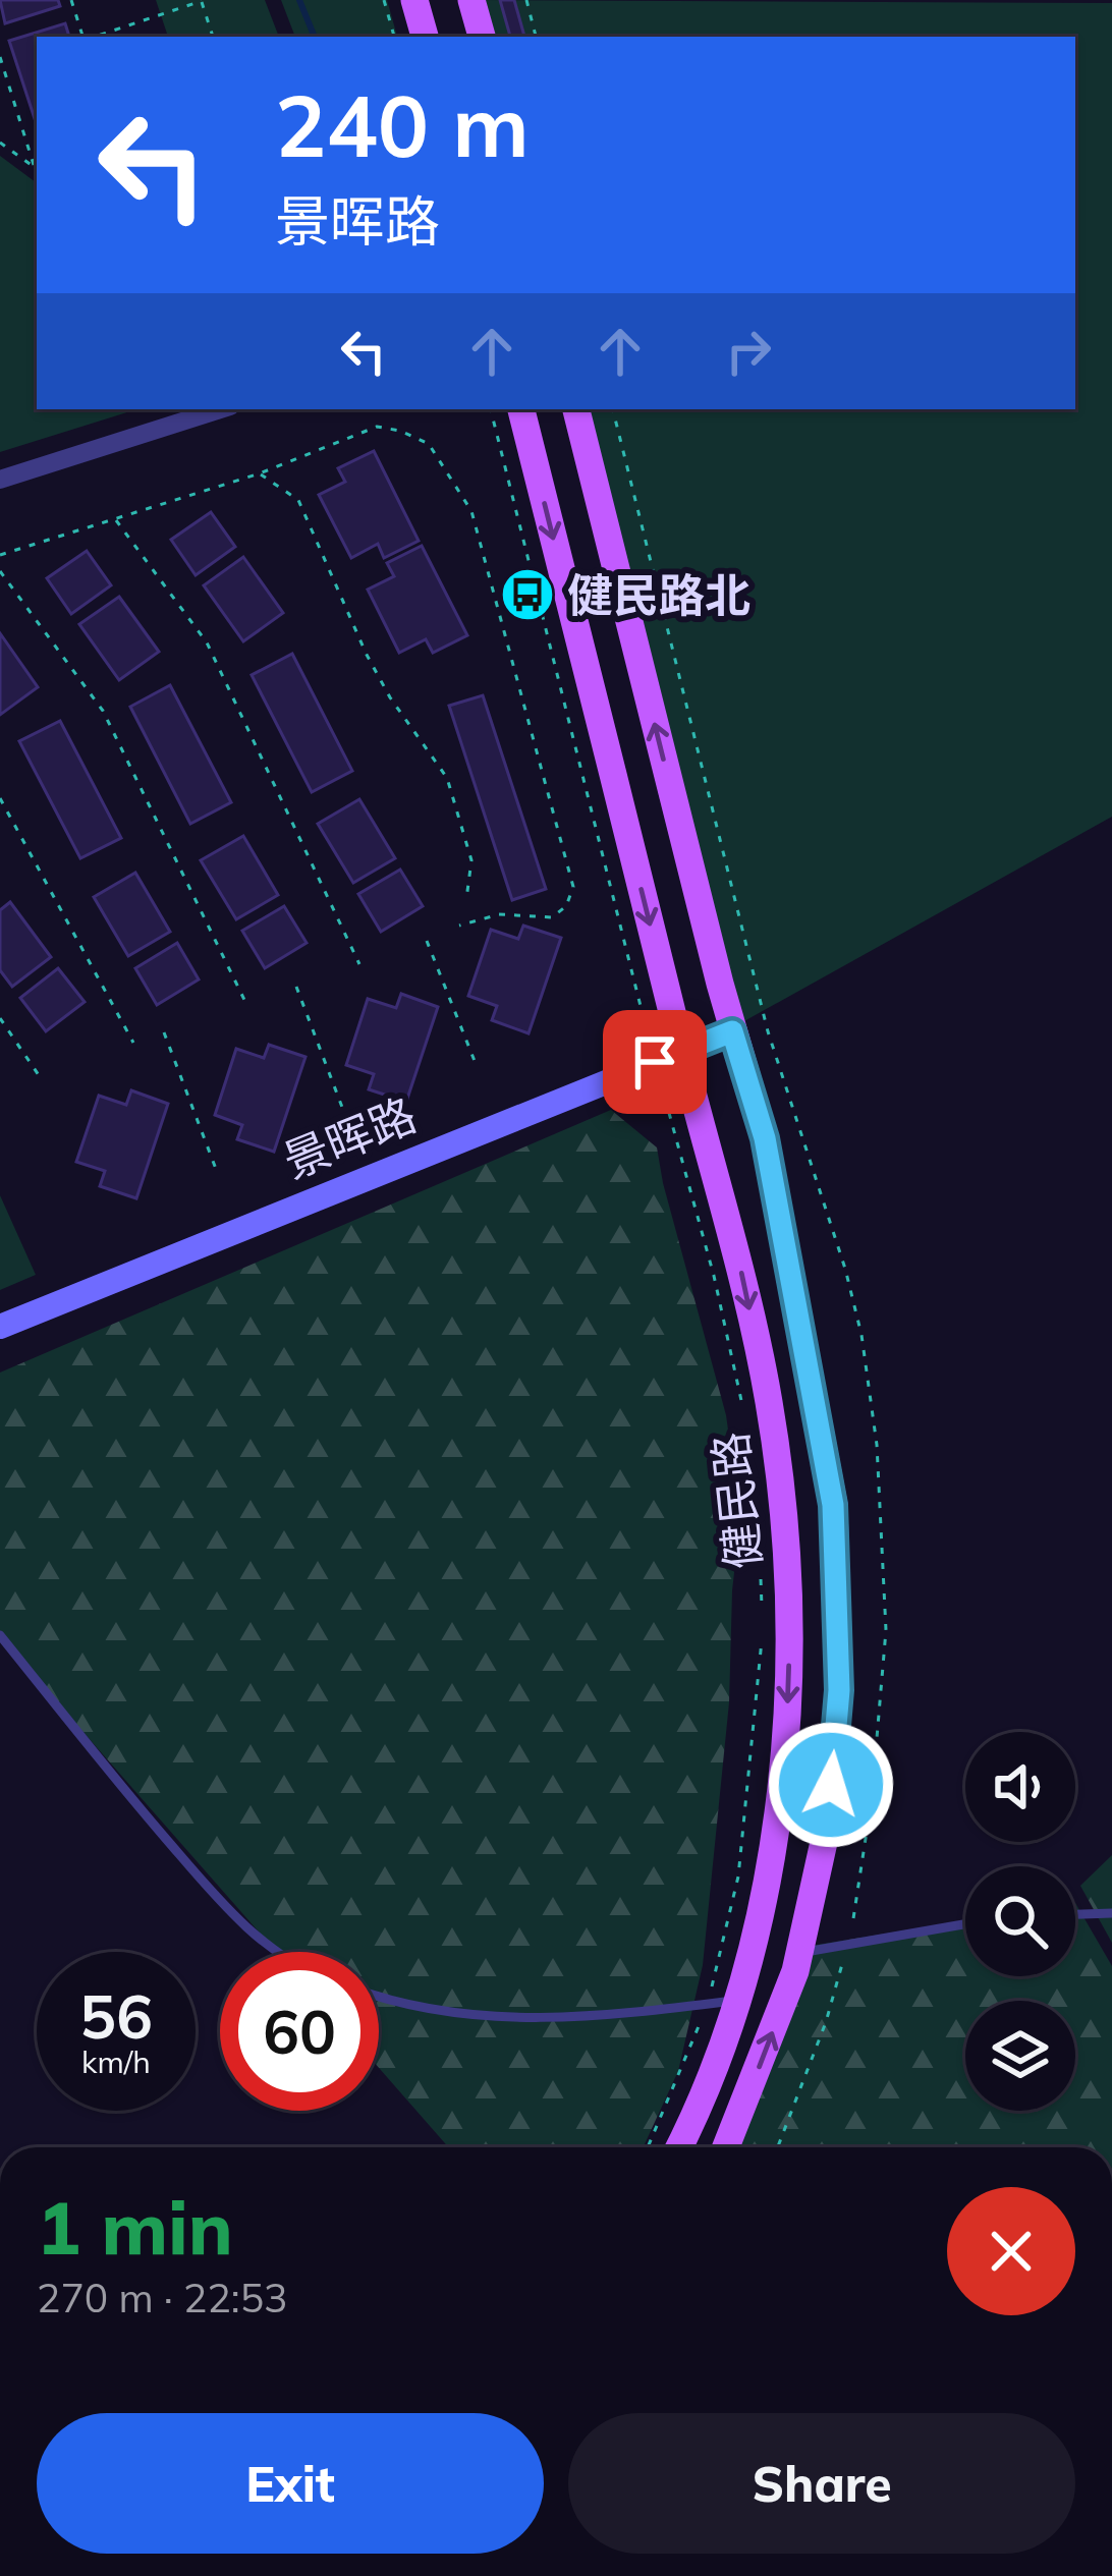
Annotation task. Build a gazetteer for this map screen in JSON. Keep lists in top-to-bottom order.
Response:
{
  "streets": {
    "main road": ["健民路"],
    "street": ["景晖路"]
  },
  "crossings": [
    ["景晖路", "健民路"]
  ],
  "places": {
    "bus stop": ["健民路北"]
  },
  "page": {
    "turn": ["240 m", "景晖路"],
    "speed": "56 km/h",
    "limit": "60",
    "heading": ["1 min", "270 m · 22:53"],
    "buttons": ["Exit", "Share"]
  }
}
